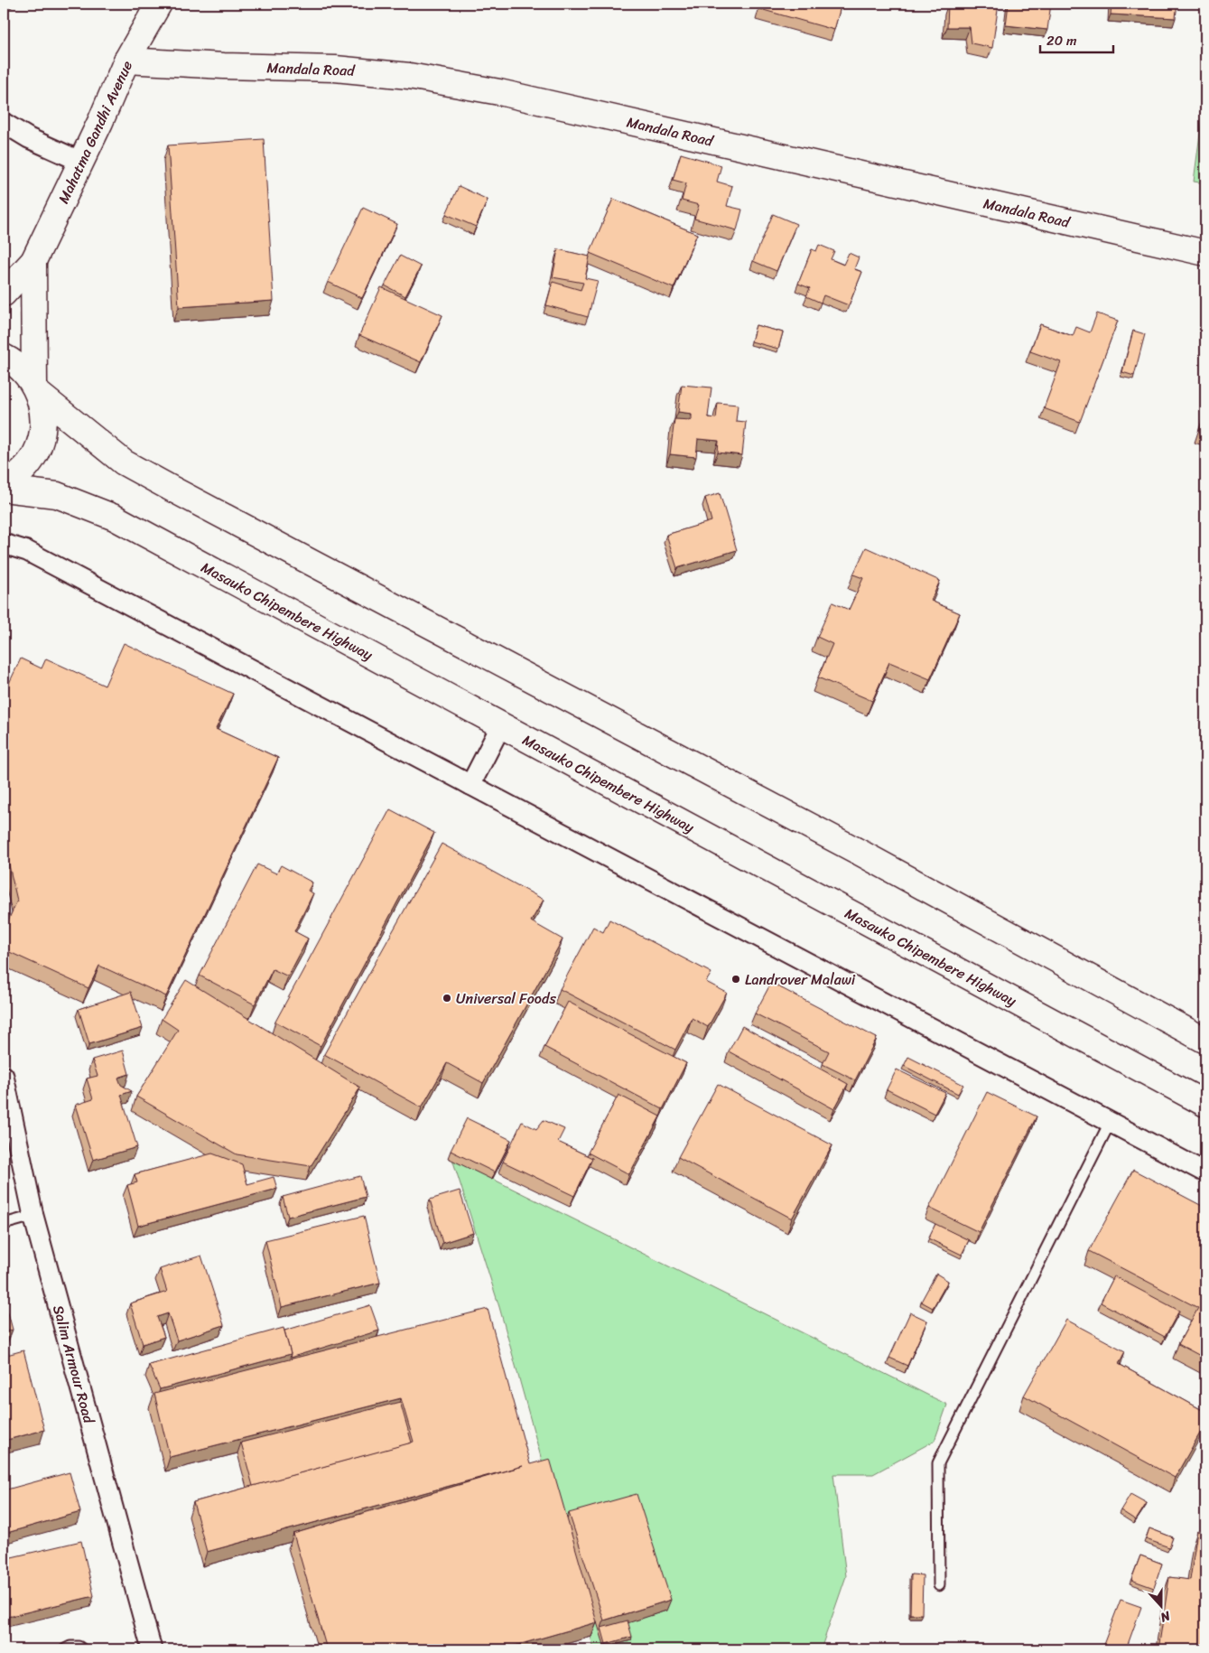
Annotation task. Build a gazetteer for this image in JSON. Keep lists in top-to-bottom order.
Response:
{
  "streets": {
    "main road": ["Mandala Road", "Mahatma Gandhi Avenue", "Masauko Chipembere Highway"],
    "street": ["Salim Armour Road"]
  },
  "crossings": [
    ["Mandala Road", "Mahatma Gandhi Avenue"]
  ],
  "places": ["Landrover Malawi", "Universal Foods"],
  "scale_bar": "20 m",
  "north": "bottom"
}
